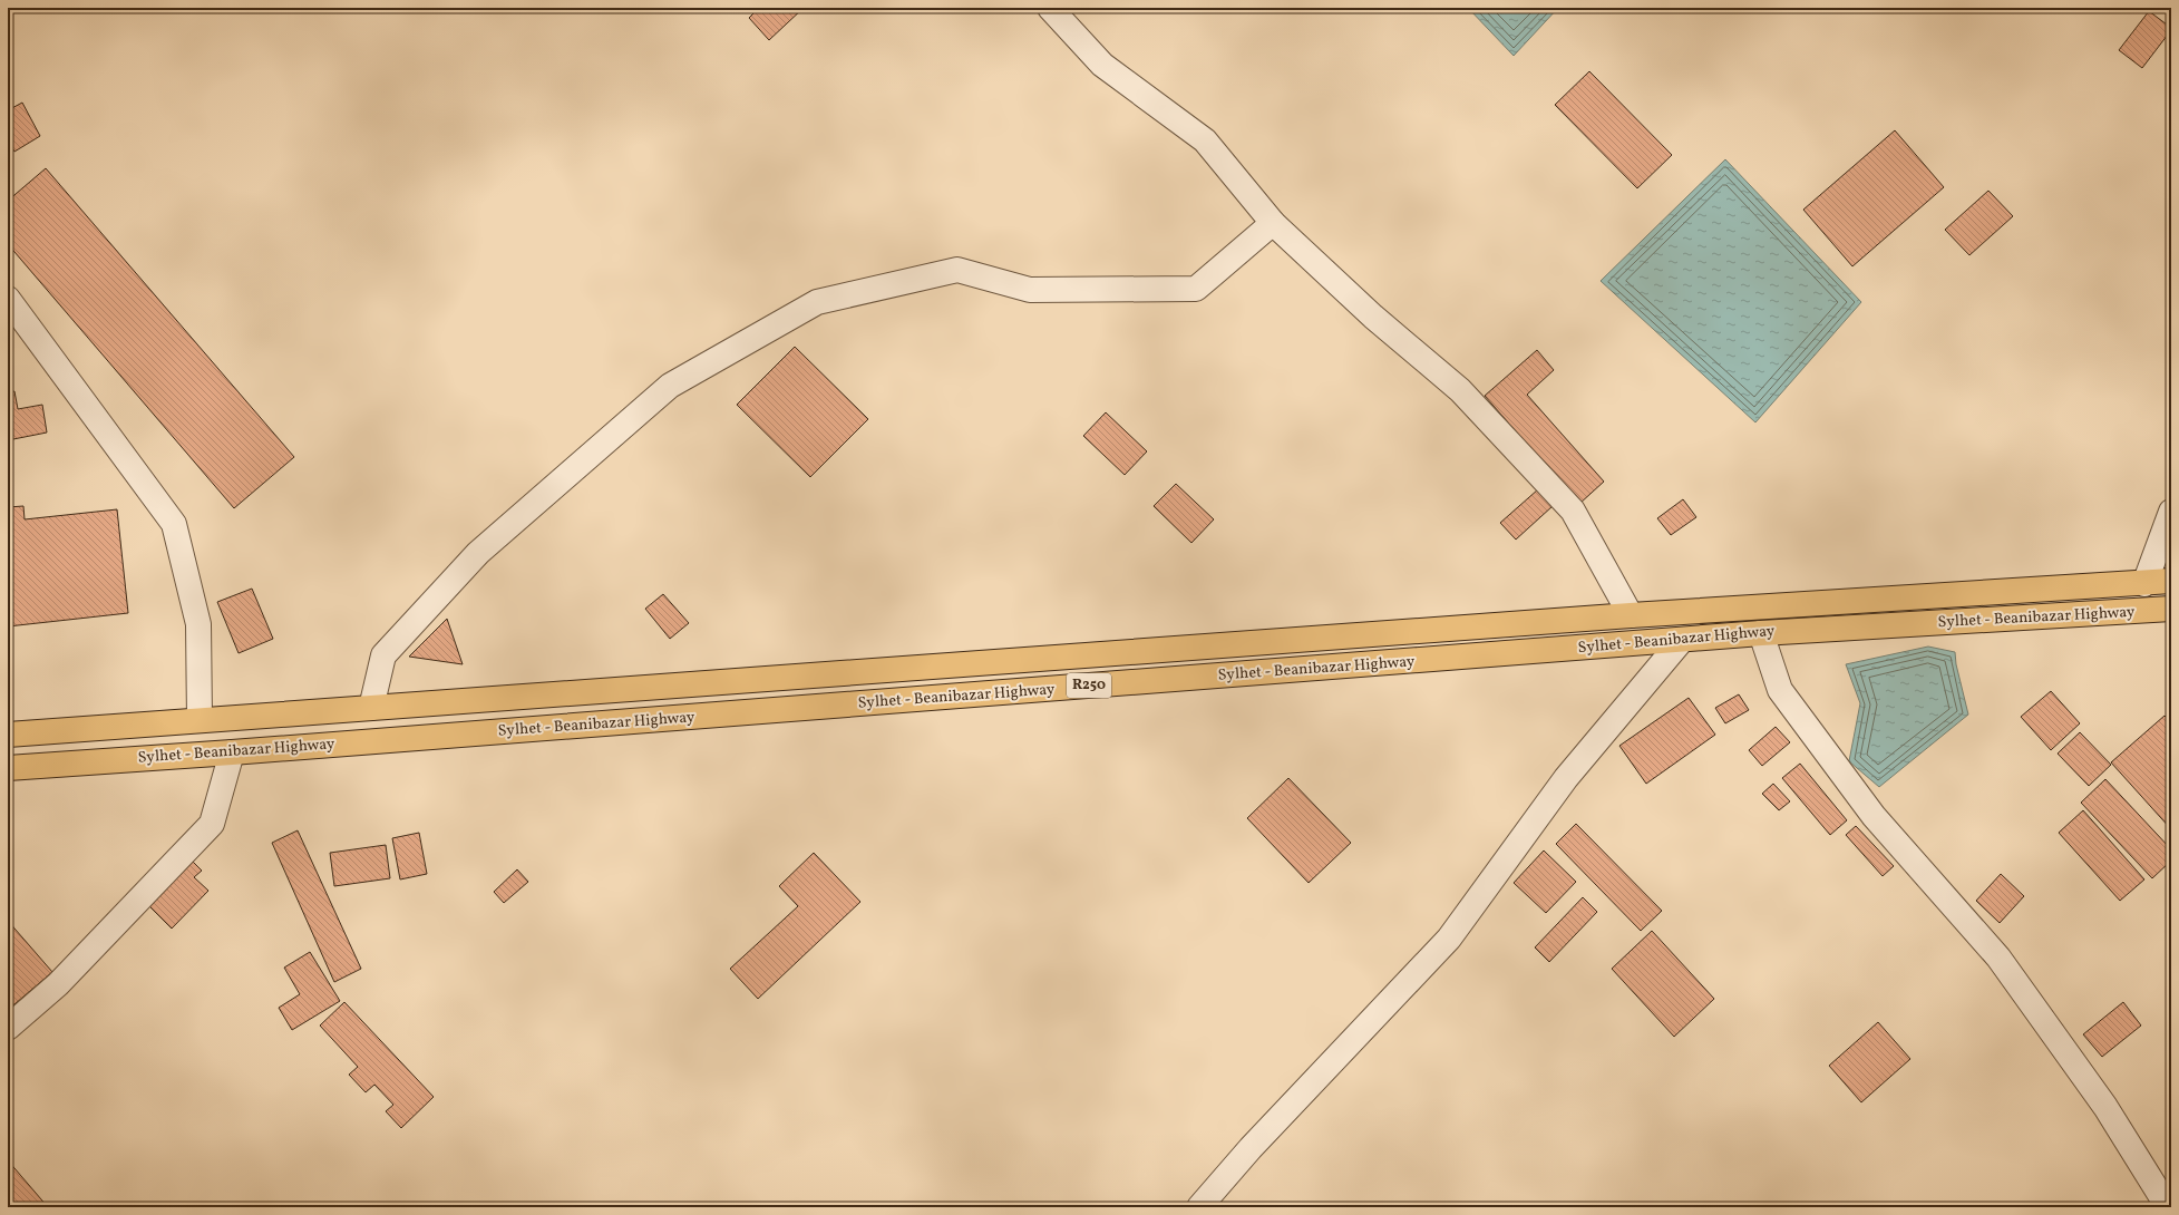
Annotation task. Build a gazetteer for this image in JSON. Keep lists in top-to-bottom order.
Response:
{
  "streets": {
    "main road": ["Sylhet - Beanibazar Highway", "R250"]
  }
}
